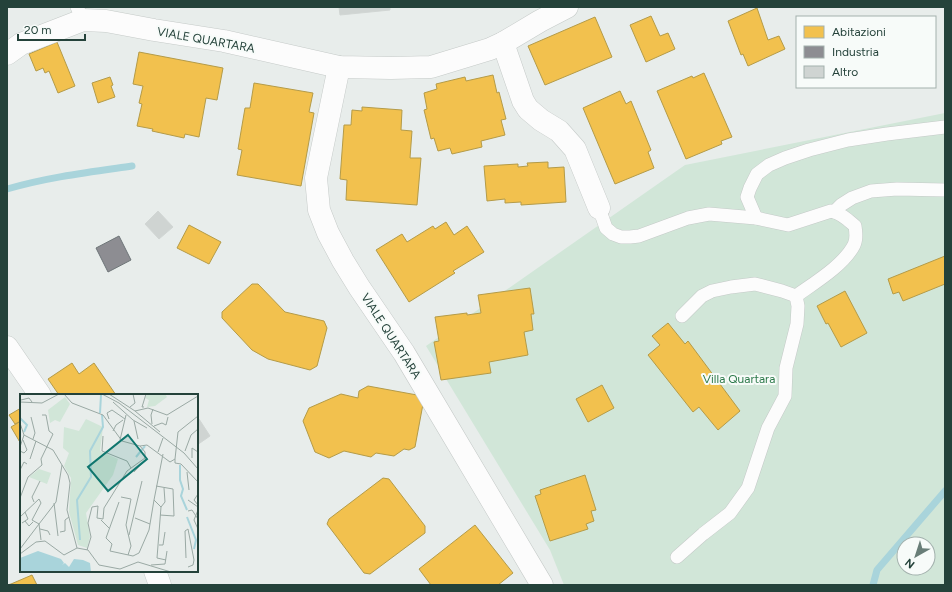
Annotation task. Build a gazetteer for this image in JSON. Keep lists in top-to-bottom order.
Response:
{
  "streets": {
    "street": ["VIALE QUARTARA"]
  },
  "parks": ["Villa Quartara"],
  "legend": ["Abitazioni", "Industria", "Altro"],
  "scale_bar": "20 m",
  "north": "bottom left"
}
